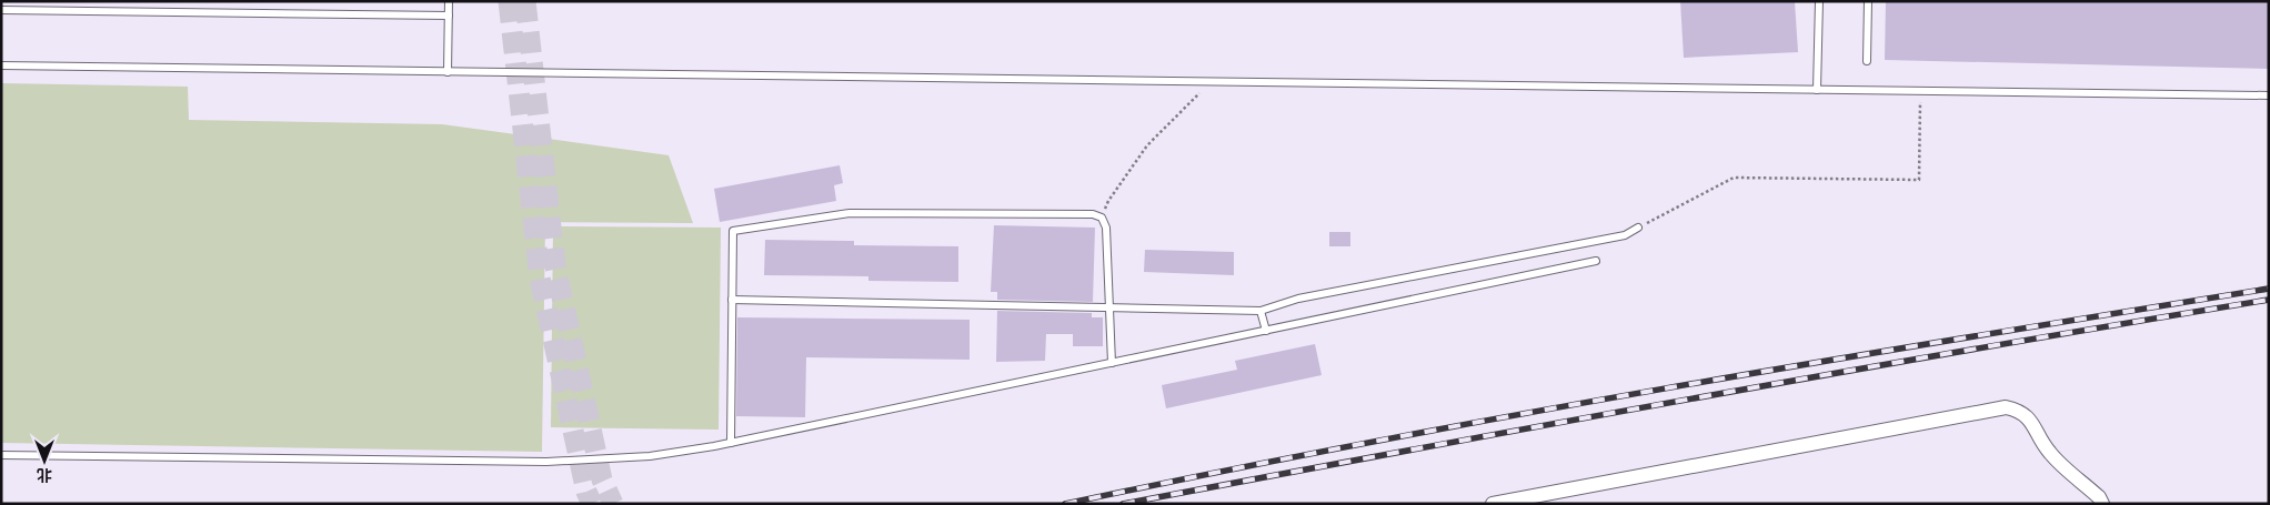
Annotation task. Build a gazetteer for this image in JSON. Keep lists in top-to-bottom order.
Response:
{
  "north": "bottom"
}
